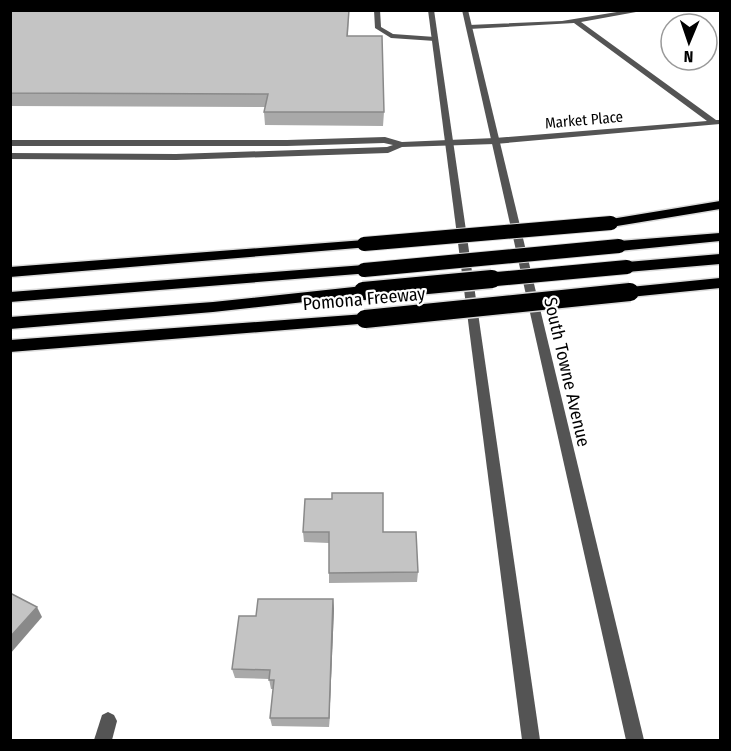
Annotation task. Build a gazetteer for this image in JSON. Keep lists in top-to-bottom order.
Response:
{
  "streets": {
    "highway": ["Pomona Freeway"],
    "street": ["Market Place", "South Towne Avenue"]
  },
  "crossings": [
    ["Market Place", "South Towne Avenue"]
  ],
  "north": "bottom"
}
